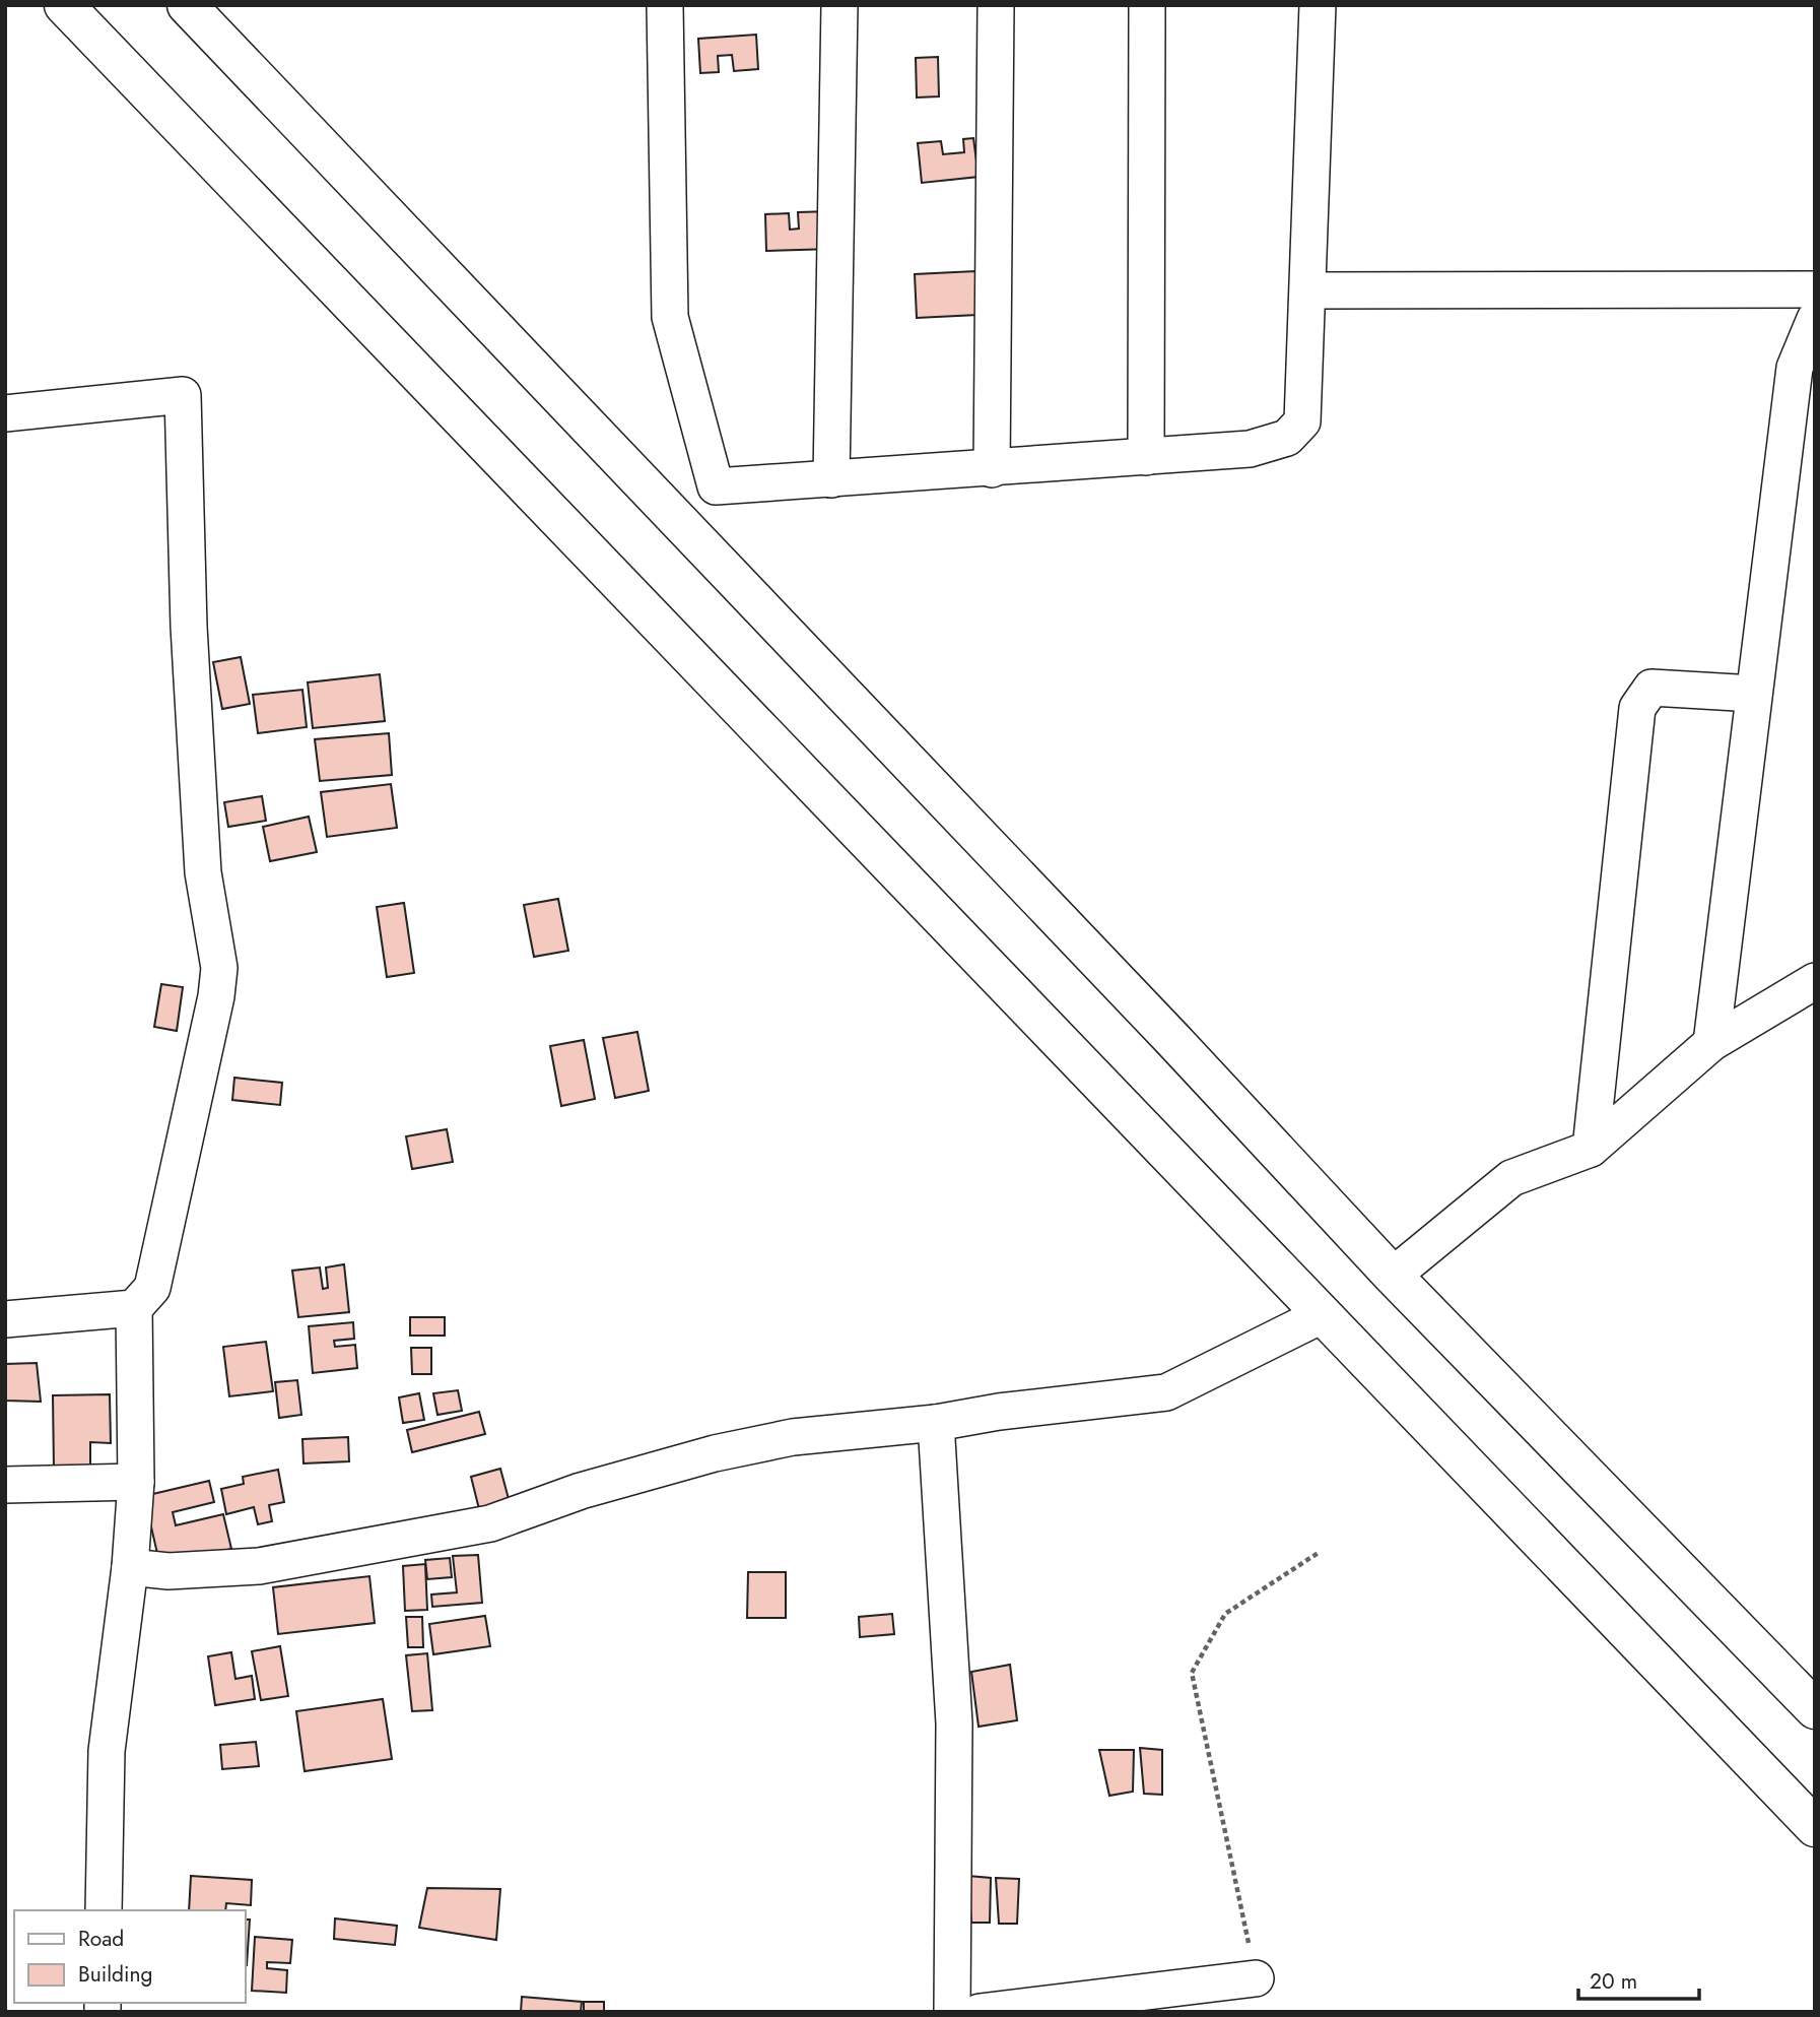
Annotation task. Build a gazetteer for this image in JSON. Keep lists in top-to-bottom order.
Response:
{
  "legend": ["Road", "Building"],
  "scale_bar": "20 m"
}
